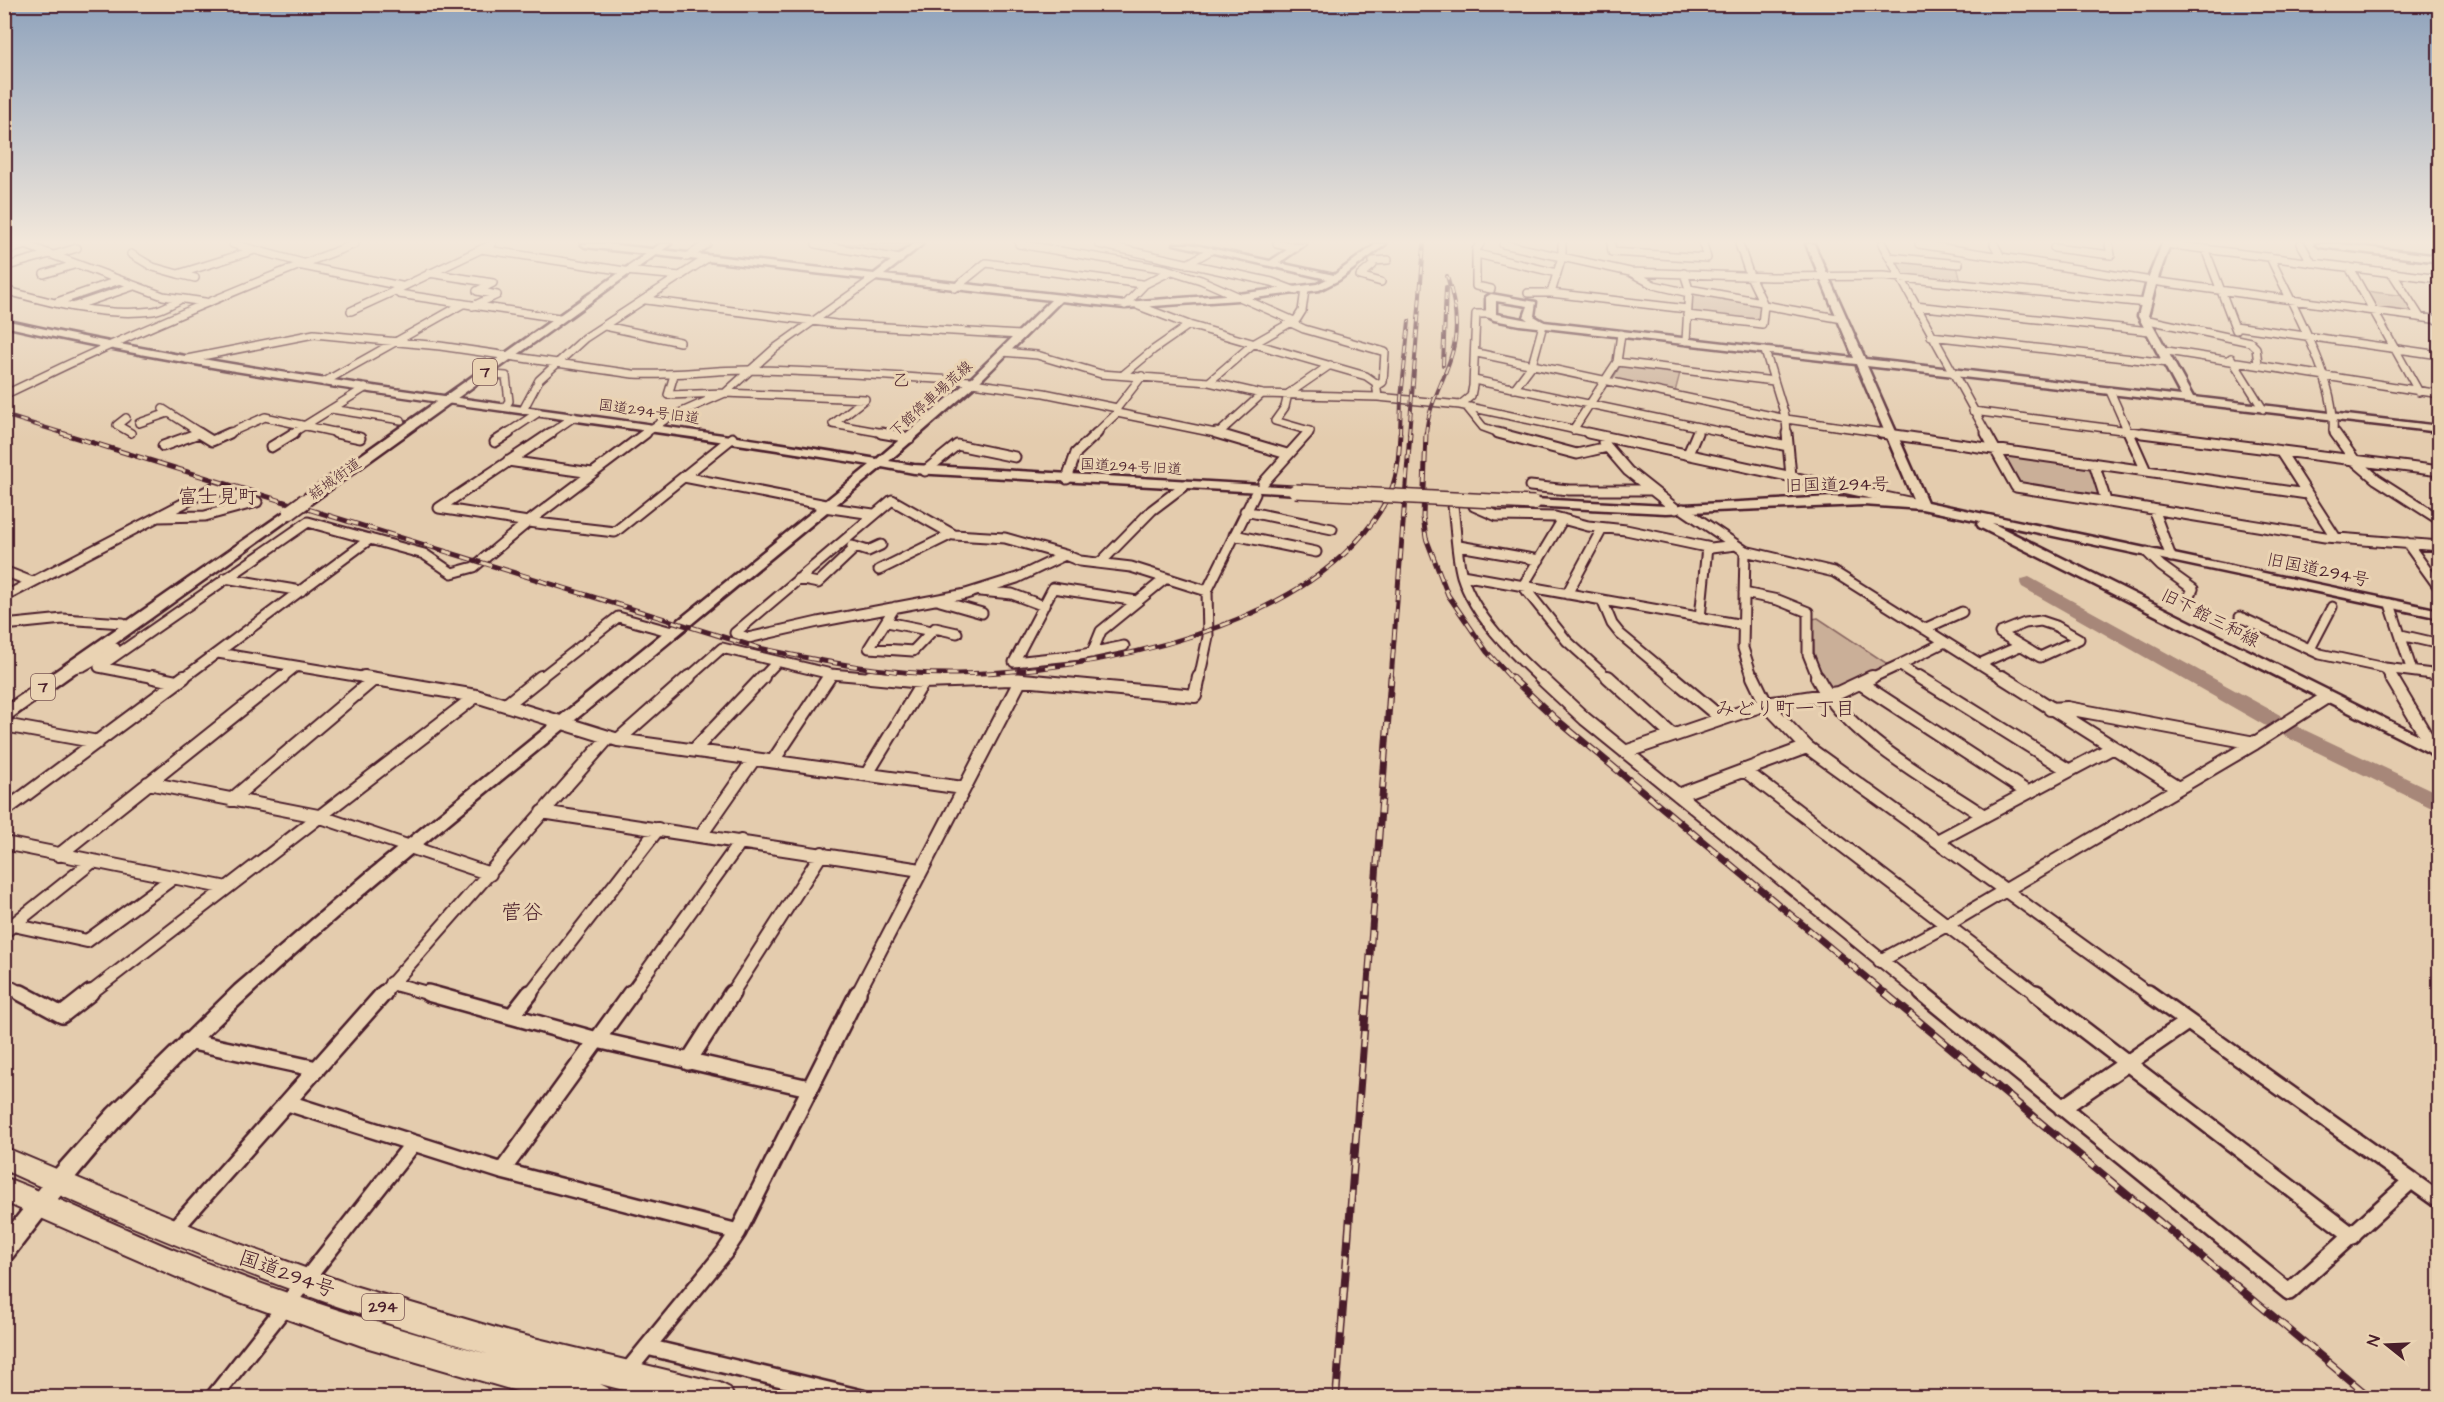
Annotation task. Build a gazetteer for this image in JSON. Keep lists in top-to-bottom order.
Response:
{
  "streets": {
    "highway": ["国道294号", "294"],
    "main road": ["7", "結城街道"],
    "street": [
      "下館停車場荒線",
      "国道294号旧道",
      "旧国道294号",
      "旧下館三和線"
    ]
  },
  "crossings": [
    ["下館停車場荒線", "国道294号旧道"],
    ["下館停車場荒線", "国道294号"],
    ["国道294号旧道", "結城街道"],
    ["国道294号旧道", "旧国道294号"],
    ["旧国道294号", "旧下館三和線"]
  ],
  "districts": [
    "乙",
    "富士見町",
    "みどり町一丁目",
    "菅谷"
  ],
  "north": "left"
}
